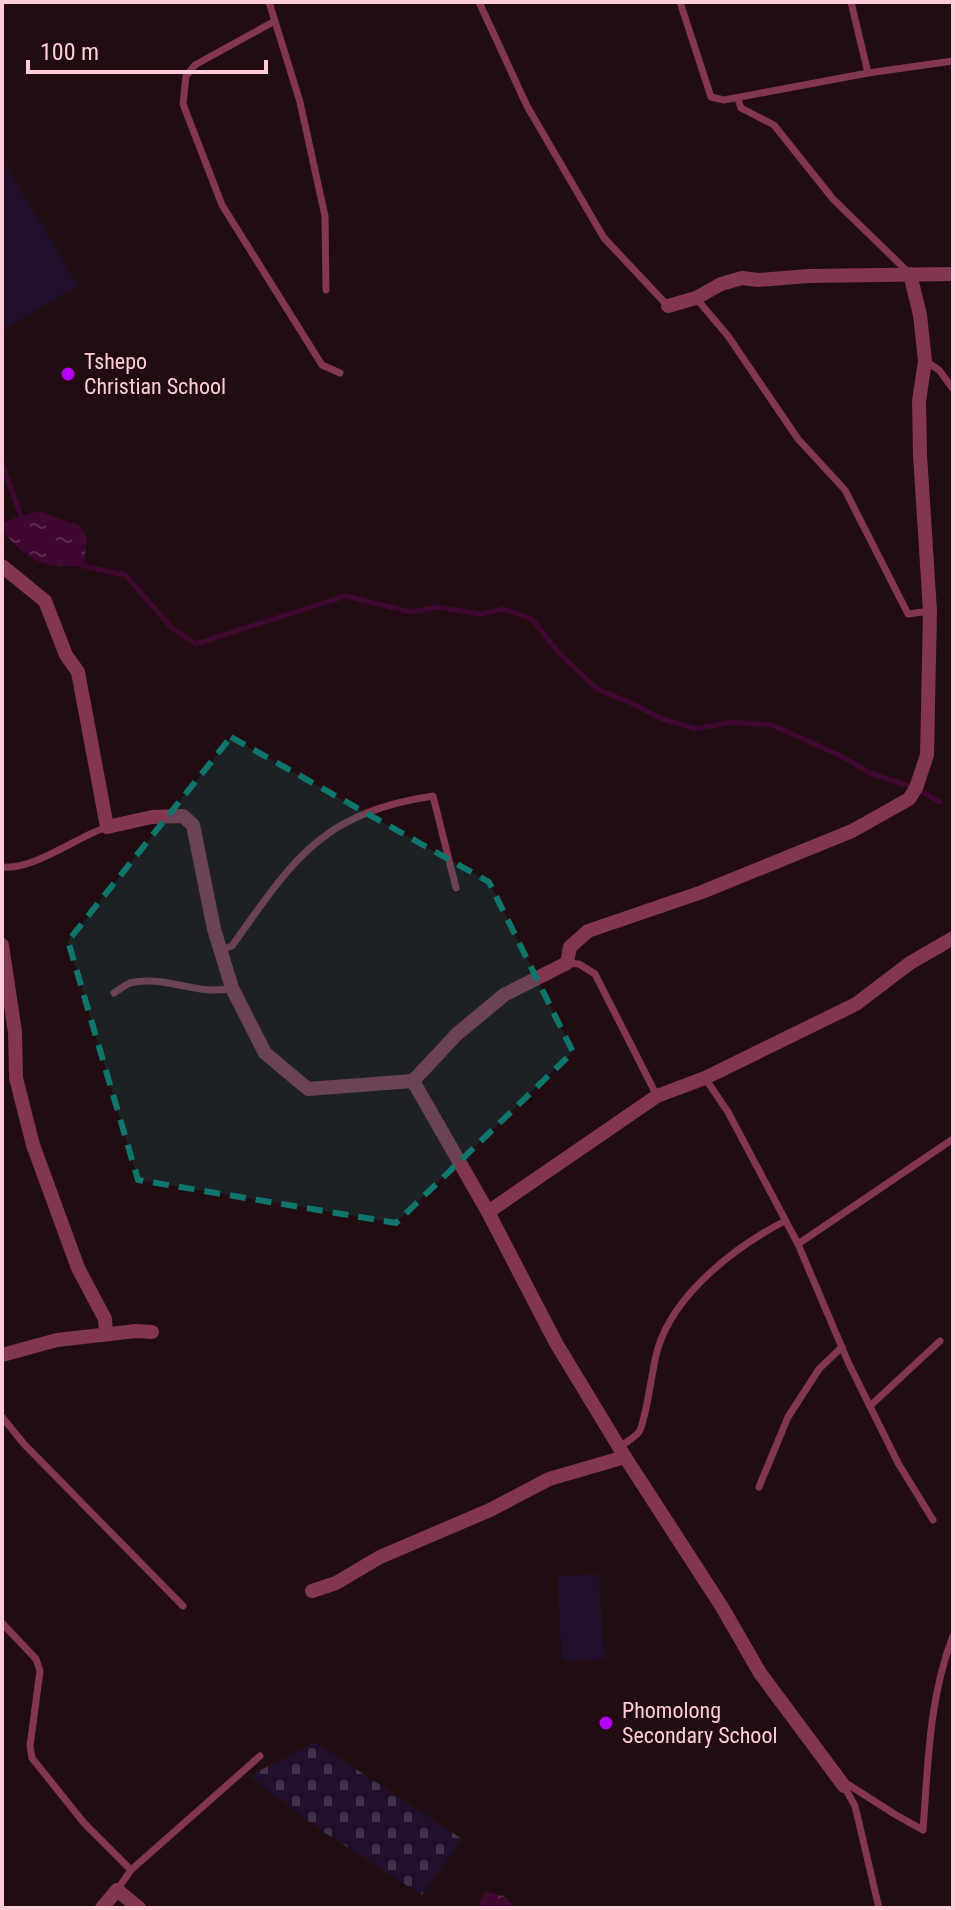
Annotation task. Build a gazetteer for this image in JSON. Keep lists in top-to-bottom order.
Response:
{
  "places": ["Tshepo Christian School", "Phomolong Secondary School"],
  "scale_bar": "100 m"
}
